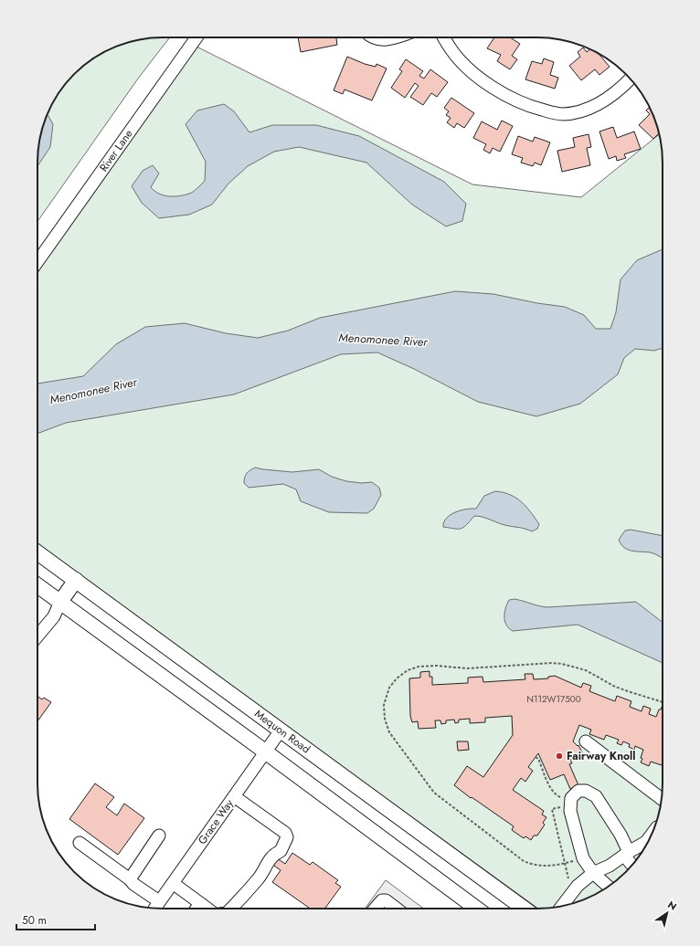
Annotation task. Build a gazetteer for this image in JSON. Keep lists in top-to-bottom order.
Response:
{
  "streets": {
    "main road": ["Mequon Road"],
    "street": ["River Lane", "Grace Way"]
  },
  "crossings": [
    ["Mequon Road", "Grace Way"]
  ],
  "water": ["Menomonee River"],
  "places": ["Fairway Knoll"],
  "house_numbers": ["N112W17500"],
  "scale_bar": "50 m",
  "north": "top right"
}
